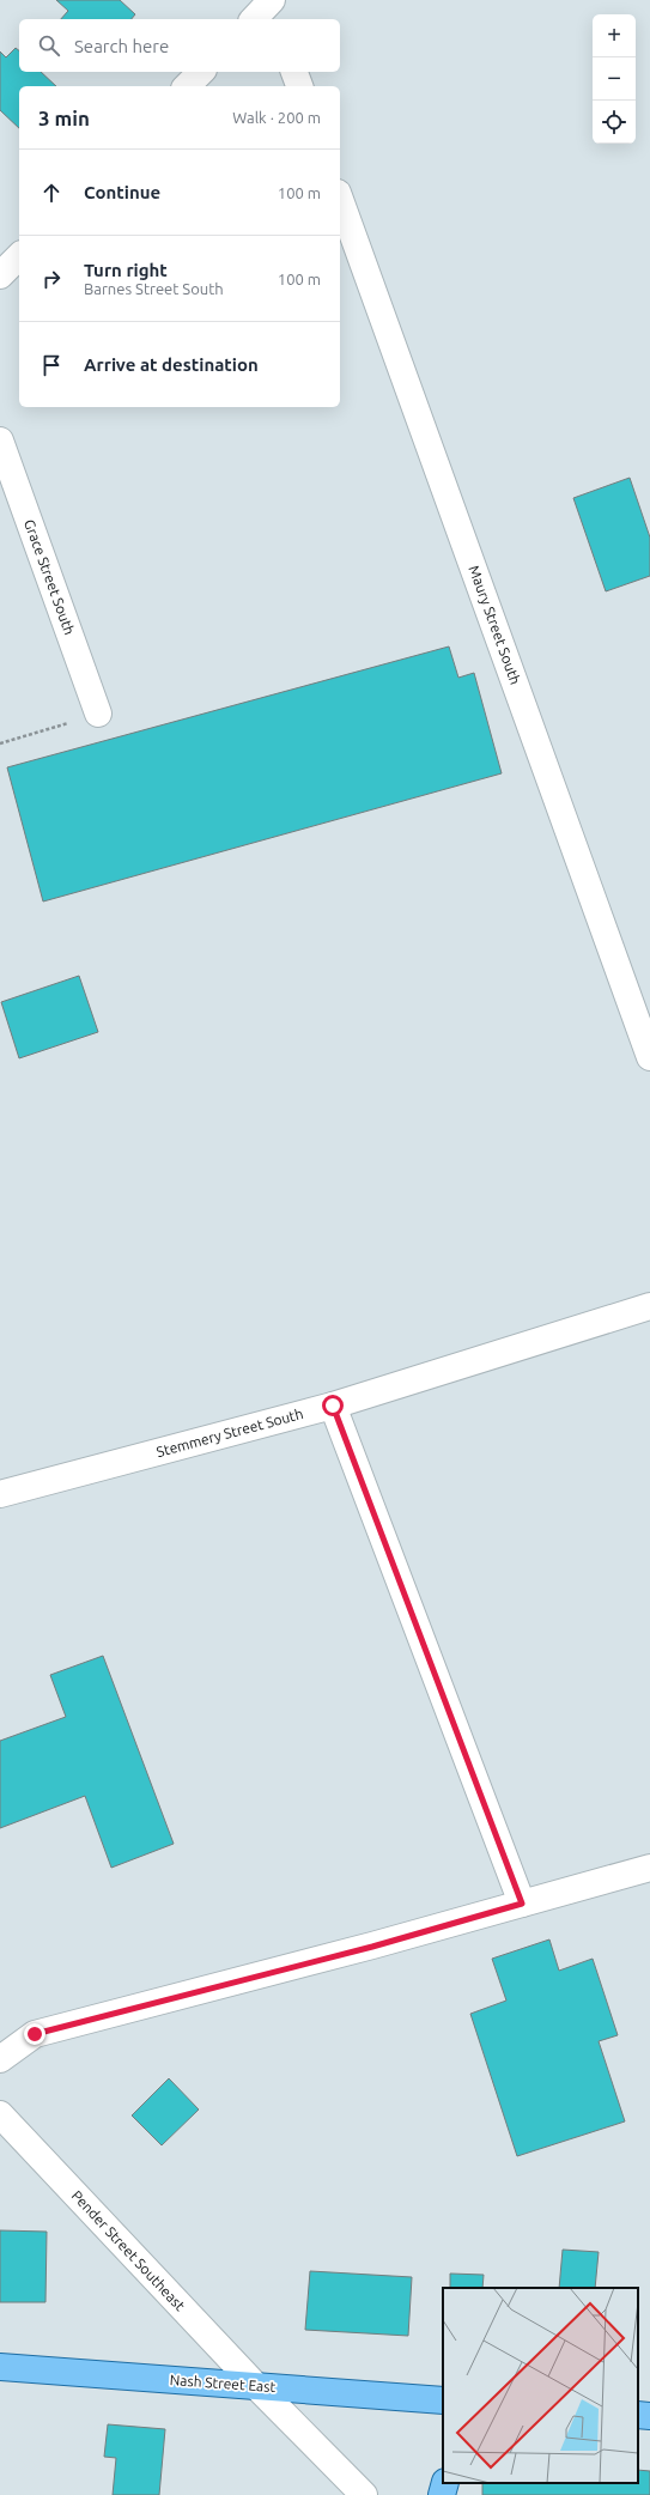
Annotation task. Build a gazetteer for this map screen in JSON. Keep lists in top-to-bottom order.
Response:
{
  "streets": {
    "main road": ["Nash Street East"],
    "street": [
      "Grace Street South",
      "Maury Street South",
      "Stemmery Street South",
      "Pender Street Southeast"
    ]
  },
  "crossings": [
    ["Pender Street Southeast", "Nash Street East"]
  ],
  "page": {
    "map_buttons": ["+", "−"],
    "search": "Search here",
    "heading": ["3 min", "Walk · 200 m"],
    "list": [
      ["Continue", "100 m"],
      ["Turn right", "Barnes Street South", "100 m"],
      "Arrive at destination"
    ]
  }
}
